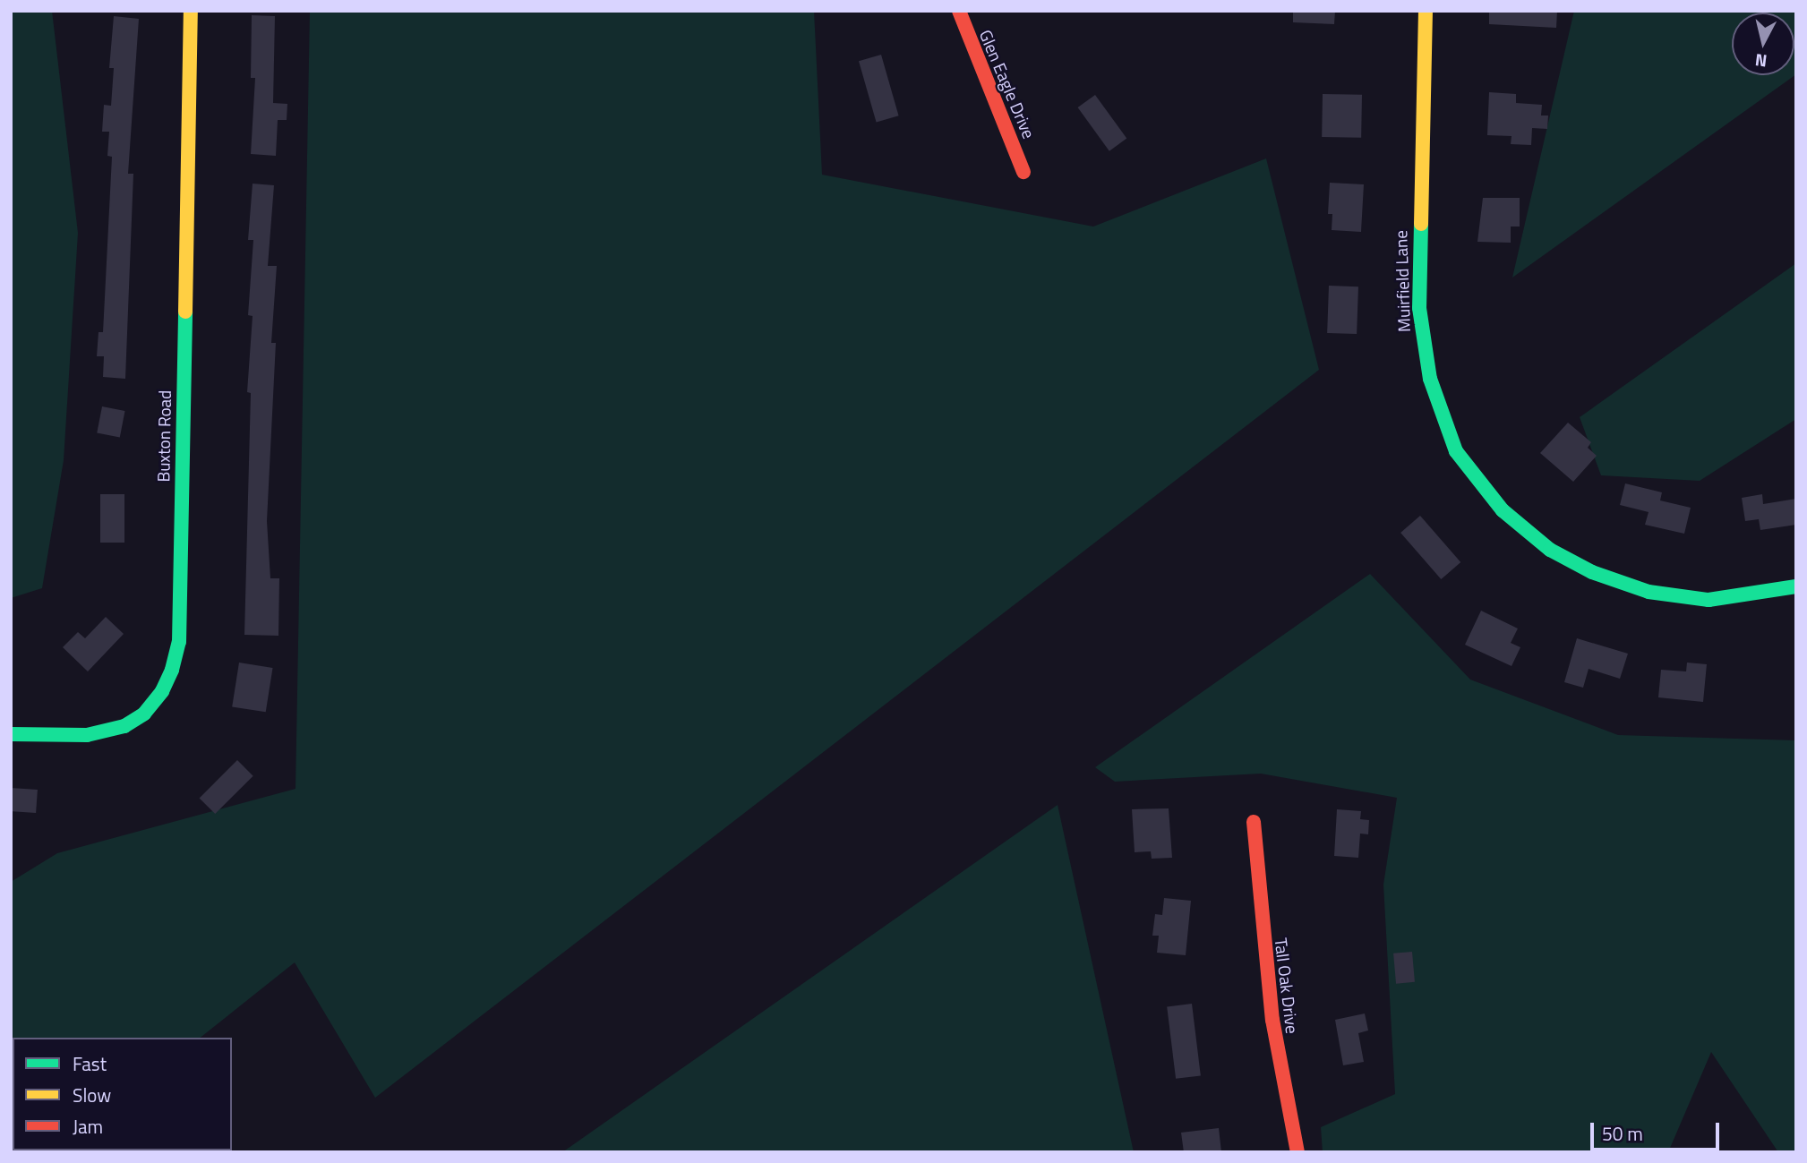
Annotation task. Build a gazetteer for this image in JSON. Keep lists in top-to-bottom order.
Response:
{
  "streets": {
    "street": [
      "Glen Eagle Drive",
      "Muirfield Lane",
      "Buxton Road",
      "Tall Oak Drive"
    ]
  },
  "legend": ["Fast", "Slow", "Jam"],
  "scale_bar": "50 m",
  "north": "bottom"
}
